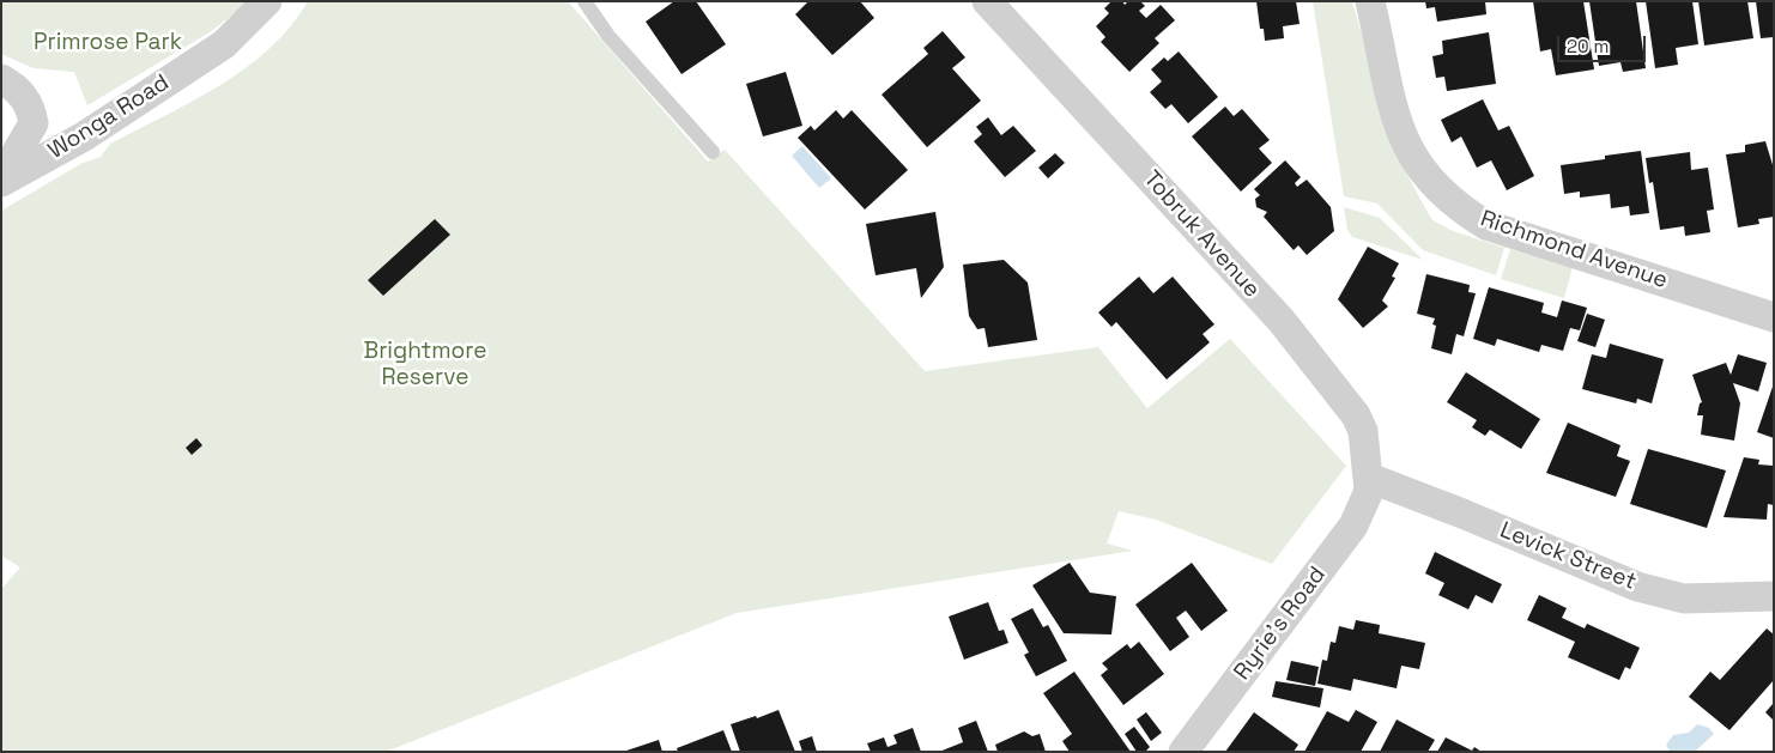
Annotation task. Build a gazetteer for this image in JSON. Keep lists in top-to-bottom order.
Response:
{
  "streets": {
    "street": [
      "Wonga Road",
      "Tobruk Avenue",
      "Richmond Avenue",
      "Levick Street",
      "Ryrie's Road"
    ]
  },
  "crossings": [
    ["Tobruk Avenue", "Levick Street"],
    ["Tobruk Avenue", "Ryrie's Road"],
    ["Levick Street", "Ryrie's Road"]
  ],
  "parks": ["Primrose Park", "Brightmore Reserve"],
  "scale_bar": "20 m"
}
